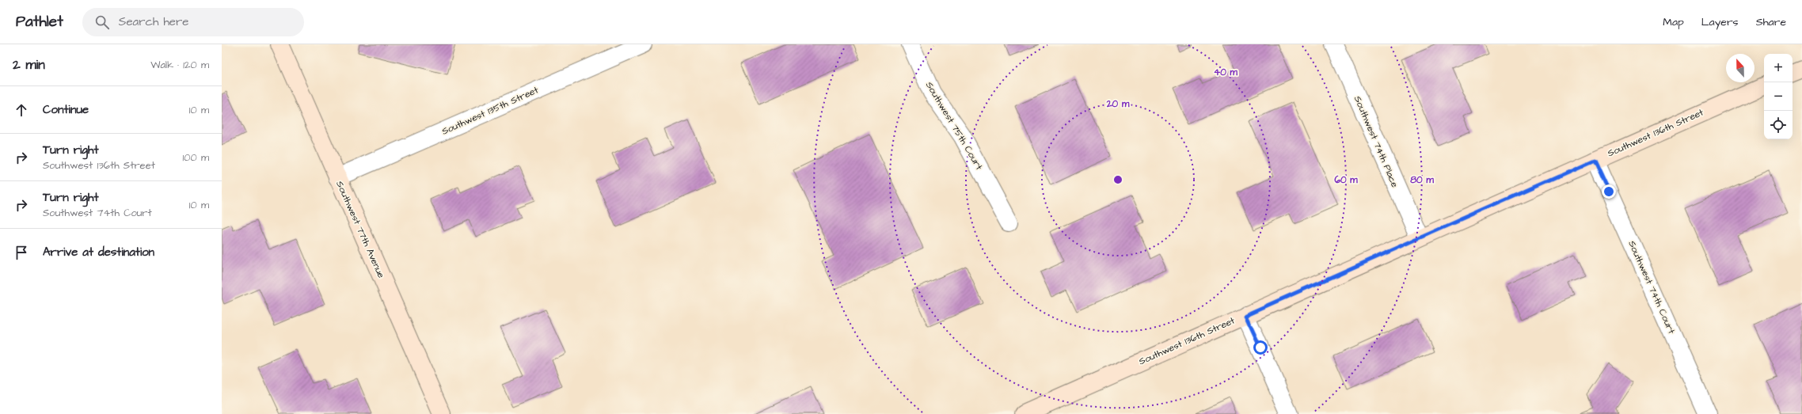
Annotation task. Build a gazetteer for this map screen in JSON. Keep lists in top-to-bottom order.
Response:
{
  "streets": {
    "street": [
      "Southwest 135th Street",
      "Southwest 75th Court",
      "Southwest 136th Street",
      "Southwest 74th Place",
      "Southwest 77th Avenue",
      "Southwest 74th Court"
    ]
  },
  "crossings": [
    ["Southwest 135th Street", "Southwest 77th Avenue"],
    ["Southwest 136th Street", "Southwest 74th Place"],
    ["Southwest 136th Street", "Southwest 74th Court"]
  ],
  "north": "top",
  "page": {
    "header": "Pathlet",
    "search": "Search here",
    "nav": ["Map", "Layers", "Share"],
    "heading": ["2 min", "Walk · 120 m"],
    "map_buttons": ["+", "−"],
    "list": [
      ["Continue", "10 m"],
      ["Turn right", "Southwest 136th Street", "100 m"],
      ["Turn right", "Southwest 74th Court", "10 m"],
      "Arrive at destination"
    ]
  },
  "rings": [
    "40 m",
    "20 m",
    "60 m",
    "80 m"
  ]
}
